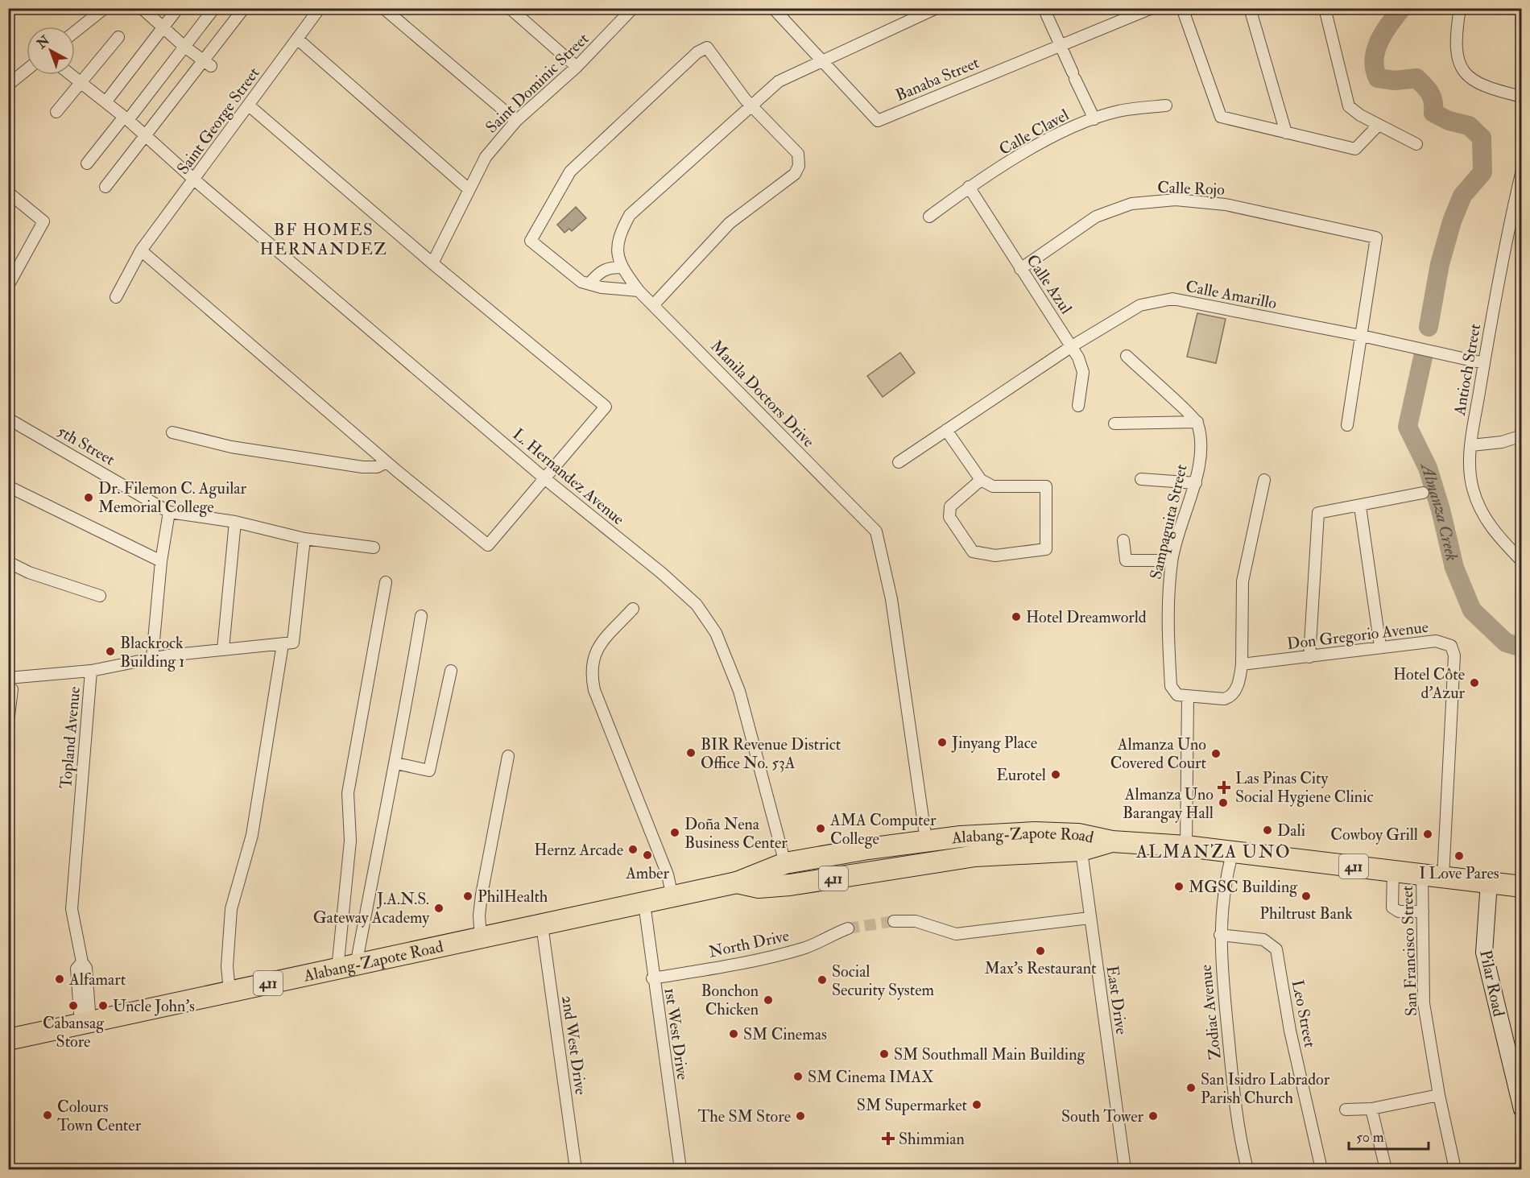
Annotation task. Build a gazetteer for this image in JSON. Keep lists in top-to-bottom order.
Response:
{
  "streets": {
    "highway": ["Alabang-Zapote Road", "411"],
    "street": [
      "Banaba Street",
      "Saint Dominic Street",
      "Saint George Street",
      "Calle Clavel",
      "Calle Rojo",
      "Calle Azul",
      "Calle Amarillo",
      "Antioch Street",
      "Manila Doctors Drive",
      "5th Street",
      "L. Hernandez Avenue",
      "Sampaguita Street",
      "Don Gregorio Avenue",
      "Topland Avenue",
      "North Drive",
      "San Francisco Street",
      "Pilar Road",
      "East Drive",
      "Zodiac Avenue",
      "Leo Street",
      "1st West Drive",
      "2nd West Drive"
    ]
  },
  "crossings": [
    ["Saint George Street", "L. Hernandez Avenue"],
    ["Calle Clavel", "Calle Azul"],
    ["Calle Rojo", "Calle Azul"],
    ["Calle Rojo", "Calle Amarillo"],
    ["Calle Azul", "Calle Amarillo"],
    ["Calle Amarillo", "Antioch Street"],
    ["Manila Doctors Drive", "Alabang-Zapote Road"],
    ["L. Hernandez Avenue", "Alabang-Zapote Road"],
    ["Sampaguita Street", "Alabang-Zapote Road"],
    ["Don Gregorio Avenue", "Alabang-Zapote Road"],
    ["Topland Avenue", "Alabang-Zapote Road"],
    ["Alabang-Zapote Road", "San Francisco Street"],
    ["Alabang-Zapote Road", "Pilar Road"],
    ["Alabang-Zapote Road", "East Drive"],
    ["Alabang-Zapote Road", "Zodiac Avenue"],
    ["Alabang-Zapote Road", "1st West Drive"],
    ["Alabang-Zapote Road", "2nd West Drive"],
    ["North Drive", "1st West Drive"],
    ["Zodiac Avenue", "Leo Street"]
  ],
  "districts": ["BF HOMES HERNANDEZ", "ALMANZA UNO"],
  "water": ["Almanza Creek"],
  "places": {
    "other": [
      "Dr. Filemon C. Aguilar Memorial College",
      "Hotel Dreamworld",
      "Blackrock Building 1",
      "Hotel Côte d'Azur",
      "Jinyang Place",
      "BIR Revenue District Office No. 53A",
      "Almanza Uno Covered Court",
      "Eurotel",
      "Almanza Uno Barangay Hall",
      "AMA Computer College",
      "Dali",
      "Doña Nena Business Center",
      "Cowboy Grill",
      "Hernz Arcade",
      "Amber",
      "I Love Pares",
      "MGSC Building",
      "PhilHealth",
      "Philtrust Bank",
      "J.A.N.S. Gateway Academy",
      "Max's Restaurant",
      "Alfamart",
      "Social Security System",
      "Bonchon Chicken",
      "Cabansag Store",
      "Uncle John's",
      "SM Cinemas",
      "SM Southmall Main Building",
      "SM Cinema IMAX",
      "San Isidro Labrador Parish Church",
      "SM Supermarket",
      "Colours Town Center",
      "The SM Store",
      "South Tower"
    ],
    "health": ["Las Pinas City Social Hygiene Clinic", "Shimmian"]
  },
  "scale_bar": "50 m",
  "north": "top left"
}
